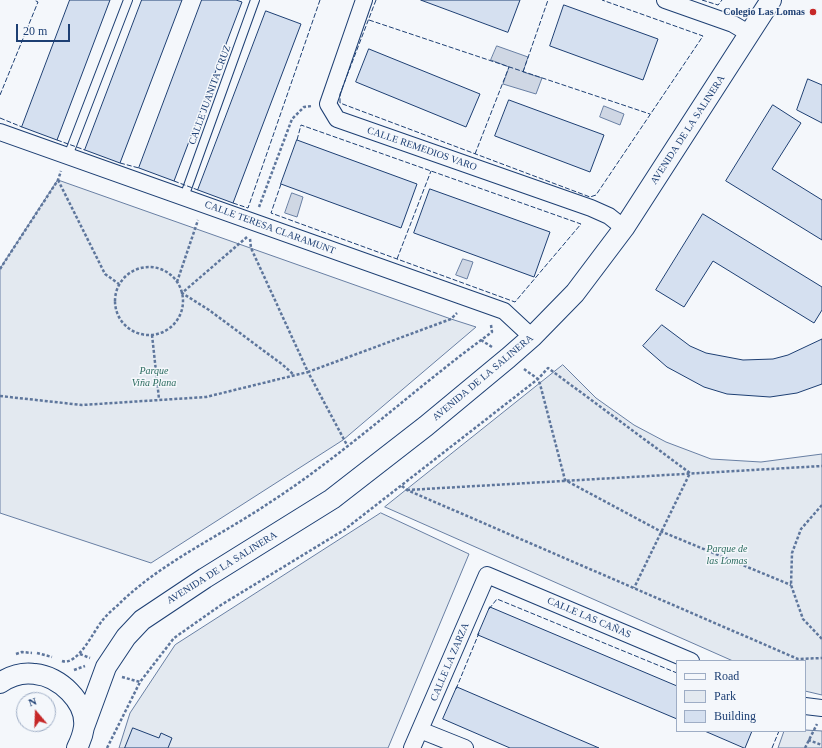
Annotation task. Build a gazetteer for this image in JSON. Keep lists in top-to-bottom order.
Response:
{
  "streets": {
    "street": [
      "AVENIDA DE LA SALINERA",
      "CALLE REMEDIOS VARO",
      "CALLE TERESA CLARAMUNT",
      "CALLE LAS CAÑAS",
      "CALLE LA ZARZA"
    ],
    "lane": ["CALLE JUANITA CRUZ"]
  },
  "crossings": [
    ["CALLE JUANITA CRUZ", "CALLE TERESA CLARAMUNT"],
    ["AVENIDA DE LA SALINERA", "CALLE REMEDIOS VARO"],
    ["AVENIDA DE LA SALINERA", "CALLE TERESA CLARAMUNT"],
    ["CALLE LAS CAÑAS", "CALLE LA ZARZA"]
  ],
  "parks": ["Parque Viña Plana", "Parque de las Lomas"],
  "places": ["Colegio Las Lomas"],
  "legend": ["Road", "Park", "Building"],
  "scale_bar": "20 m",
  "north": "top"
}
